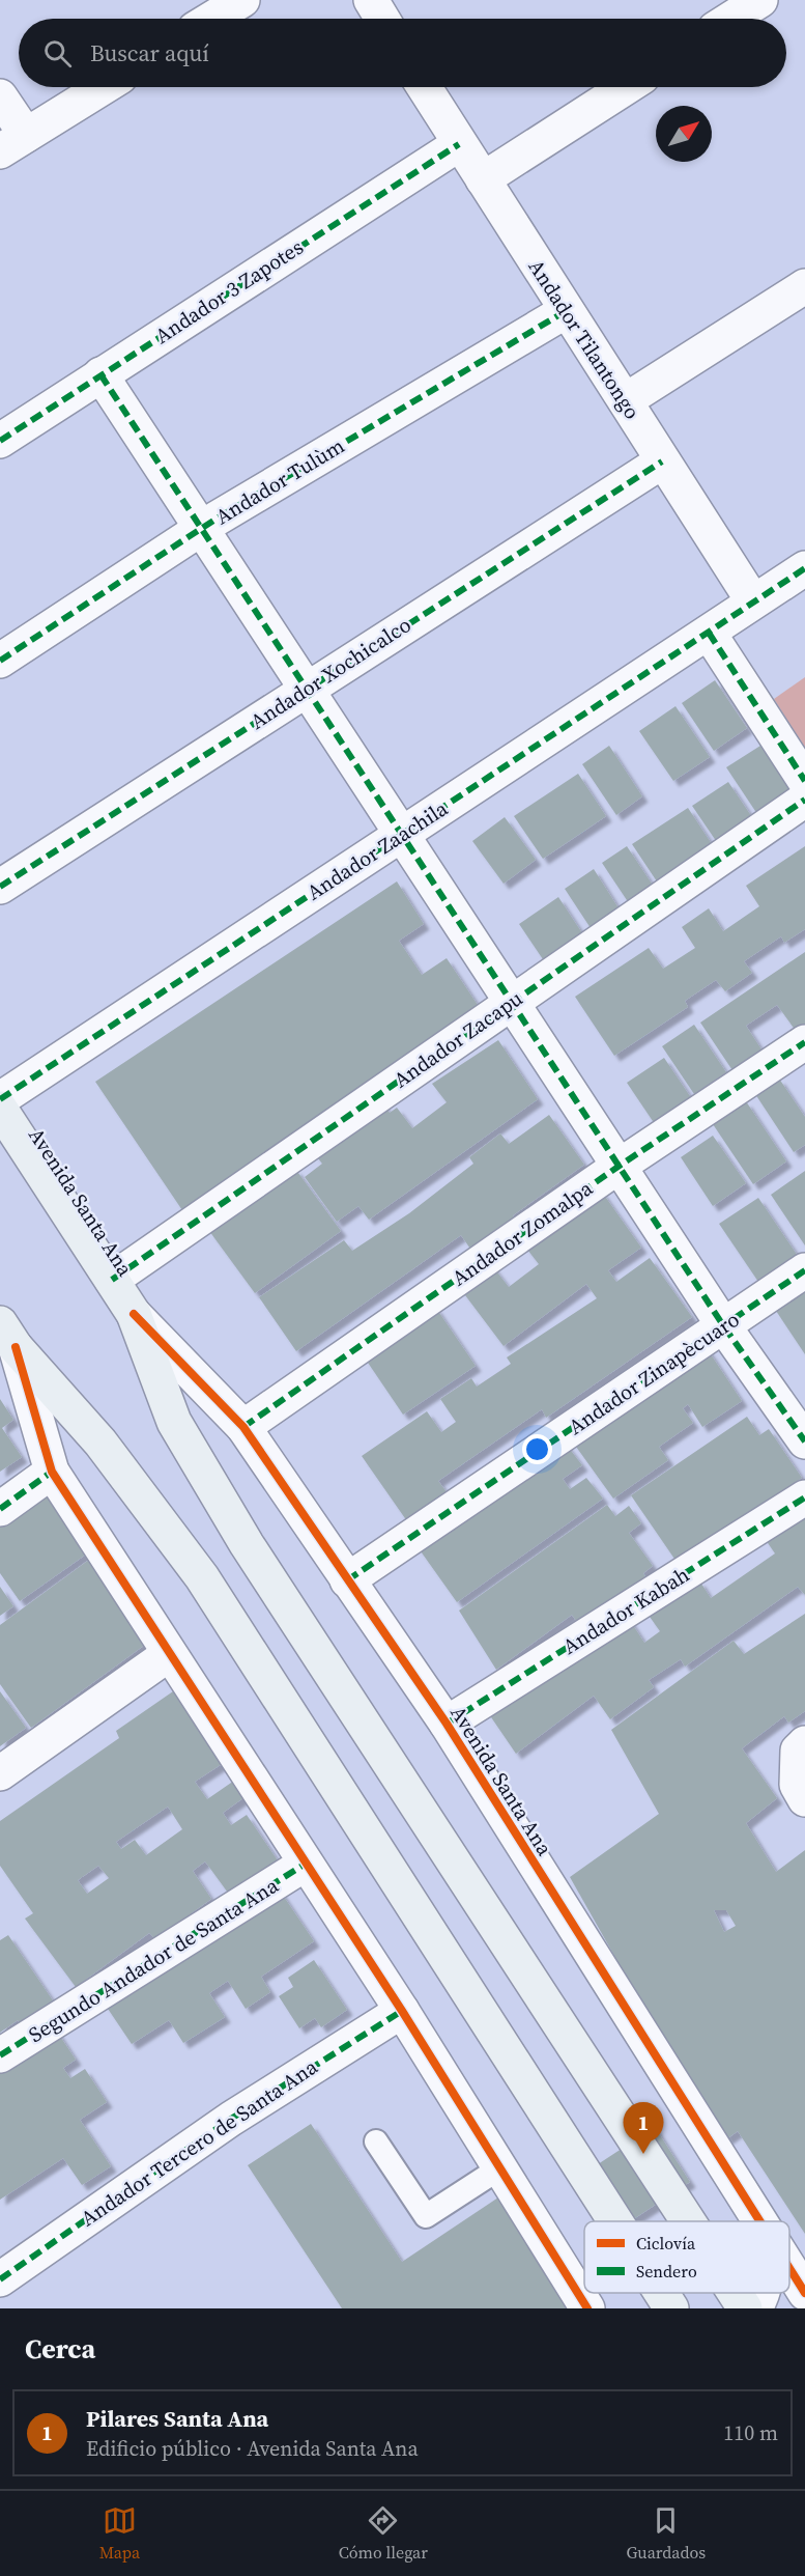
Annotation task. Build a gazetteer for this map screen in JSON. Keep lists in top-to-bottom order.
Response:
{
  "streets": {
    "main road": ["Avenida Santa Ana"],
    "street": [
      "Andador 3 Zapotes",
      "Andador Tilantongo",
      "Andador Tulùm",
      "Andador Xochicalco",
      "Andador Zaachila",
      "Andador Zacapu",
      "Andador Zomalpa",
      "Andador Zinapècuaro",
      "Andador Kabah",
      "Segundo Andador de Santa Ana",
      "Andador Tercero de Santa Ana"
    ]
  },
  "crossings": [
    ["Andador 3 Zapotes", "Andador Tilantongo"],
    ["Andador Tilantongo", "Andador Tulùm"],
    ["Andador Tilantongo", "Andador Xochicalco"],
    ["Andador Tilantongo", "Andador Zaachila"],
    ["Andador Zacapu", "Avenida Santa Ana"],
    ["Avenida Santa Ana", "Andador Zomalpa"],
    ["Avenida Santa Ana", "Andador Zinapècuaro"],
    ["Avenida Santa Ana", "Andador Kabah"]
  ],
  "legend": ["Ciclovía", "Sendero"],
  "north": "top right",
  "page": {
    "search": "Buscar aquí",
    "pins": "1",
    "heading": "Cerca",
    "list": [
      {
        "mark": "1",
        "name": "Pilares Santa Ana",
        "note": "Edificio público · Avenida Santa Ana",
        "value": "110 m"
      }
    ],
    "nav": ["Mapa", "Cómo llegar", "Guardados"]
  }
}
